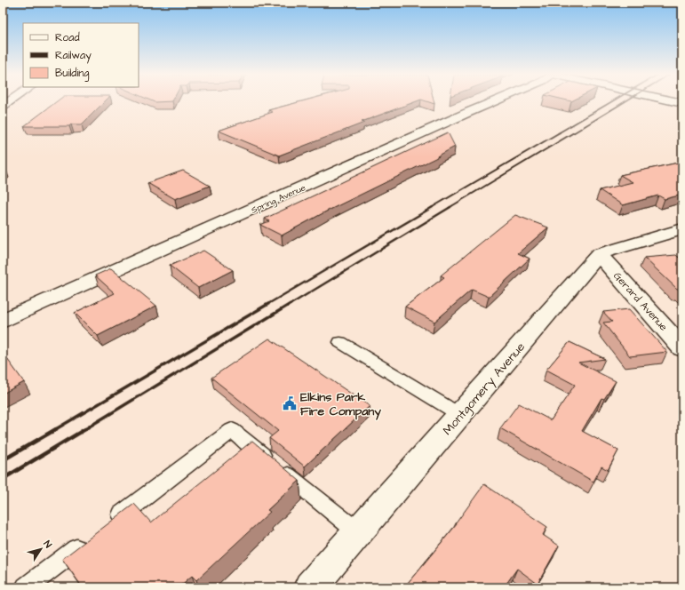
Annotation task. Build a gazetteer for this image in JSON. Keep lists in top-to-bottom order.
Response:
{
  "streets": {
    "street": ["Spring Avenue", "Gerard Avenue", "Montgomery Avenue"]
  },
  "crossings": [
    ["Gerard Avenue", "Montgomery Avenue"]
  ],
  "places": {
    "public building": ["Elkins Park Fire Company"]
  },
  "legend": ["Road", "Railway", "Building"],
  "north": "top right"
}
